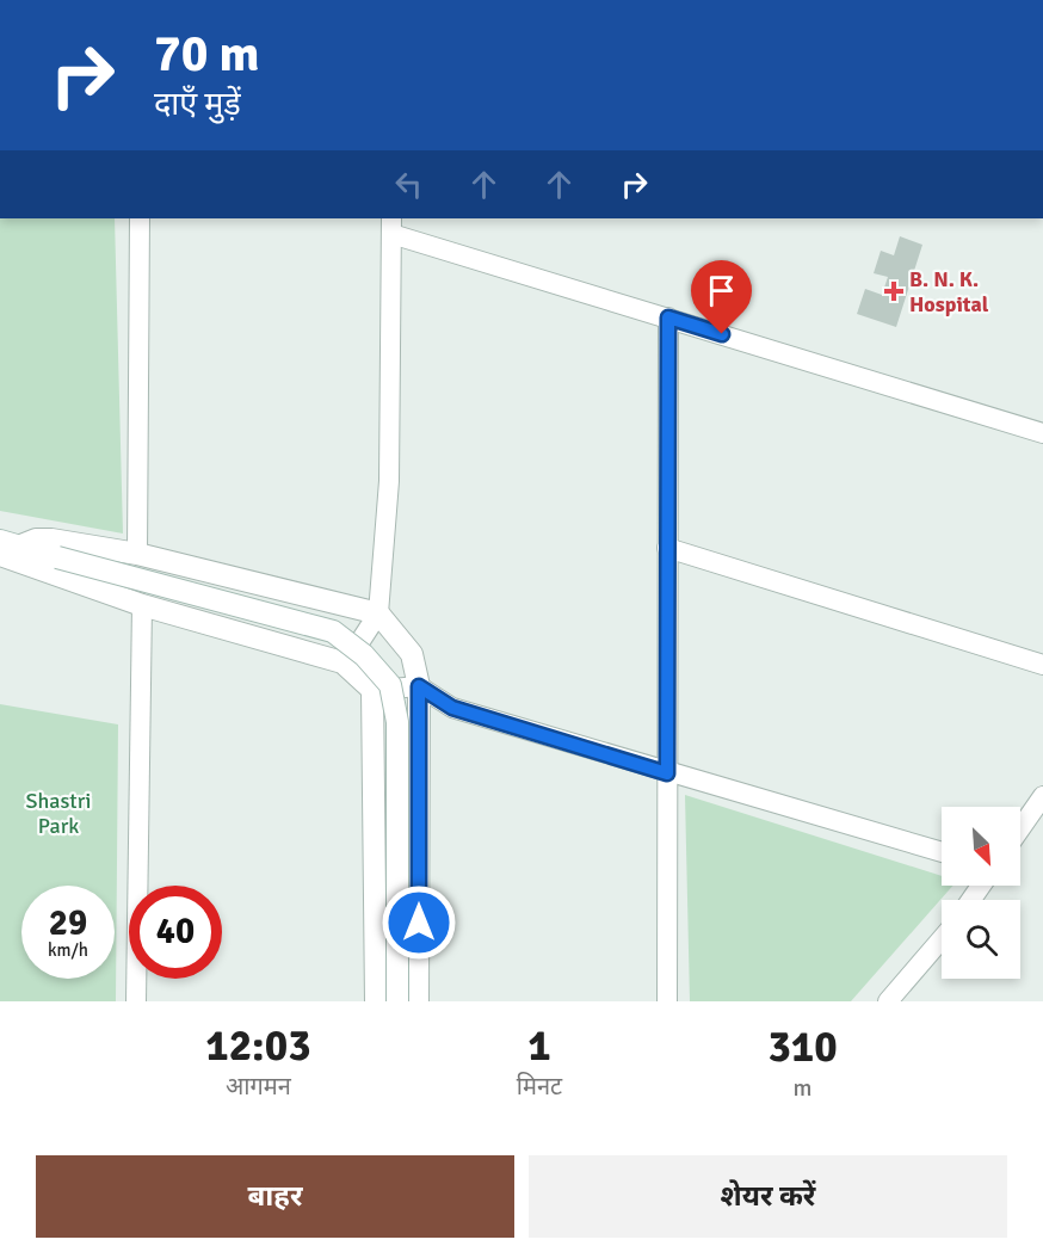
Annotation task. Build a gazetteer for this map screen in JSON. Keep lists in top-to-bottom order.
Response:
{
  "parks": ["Shastri Park"],
  "places": {
    "health": ["B. N. K. Hospital"]
  },
  "north": "bottom right",
  "page": {
    "turn": ["70 m", "दाएँ मुड़ें"],
    "speed": "29 km/h",
    "limit": "40",
    "eta": [
      "12:03",
      "आगमन",
      "1",
      "मिनट",
      "310",
      "m"
    ],
    "buttons": ["बाहर", "शेयर करें"]
  }
}
